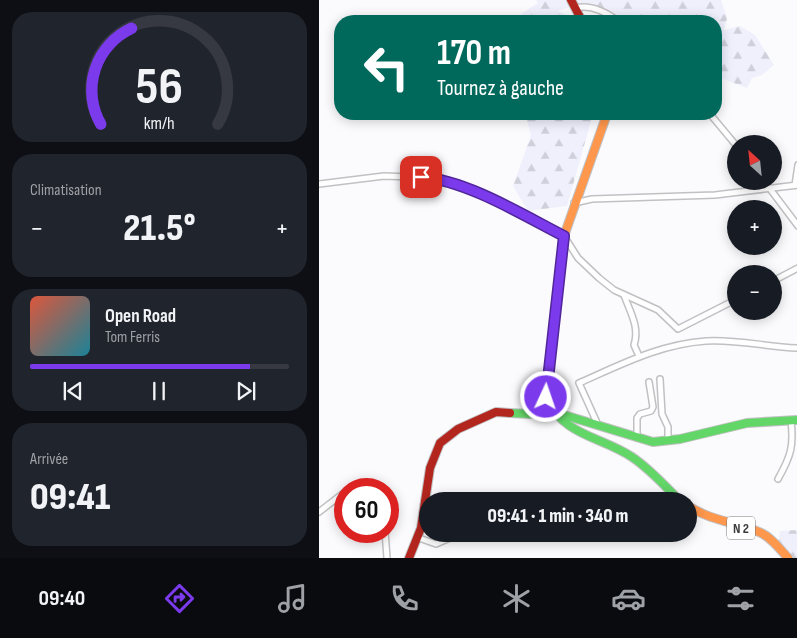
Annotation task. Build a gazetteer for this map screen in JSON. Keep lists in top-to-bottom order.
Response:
{
  "streets": {
    "main road": ["N 2"]
  },
  "north": "top left",
  "page": {
    "turn": ["170 m", "Tournez à gauche"],
    "map_buttons": ["+", "−"],
    "tile": [
      "Climatisation",
      ["Arrivée", "09:41"]
    ],
    "heat": ["−", "21.5°", "+"],
    "song": ["Open Road", "Tom Ferris"],
    "limit": "60",
    "trip": "09:41 · 1 min · 340 m",
    "tabs": "09:40",
    "gauge": ["56", "km/h"]
  }
}
